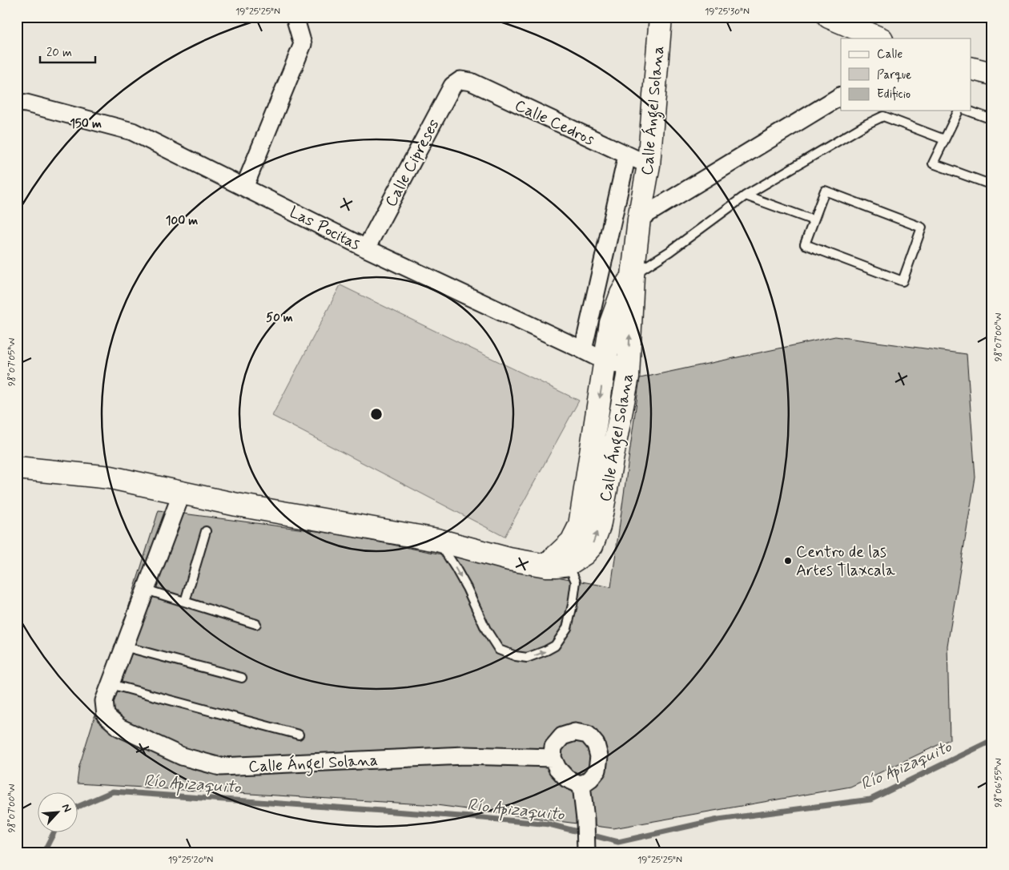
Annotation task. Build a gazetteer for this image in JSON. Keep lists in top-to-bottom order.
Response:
{
  "streets": {
    "main road": ["Calle Ángel Solana"],
    "street": ["Calle Cedros", "Calle Cipreses", "Las Pocitas"]
  },
  "crossings": [
    ["Calle Ángel Solana", "Calle Cedros"],
    ["Calle Ángel Solana", "Las Pocitas"],
    ["Calle Cedros", "Calle Cipreses"],
    ["Calle Cipreses", "Las Pocitas"]
  ],
  "water": ["Río Apizaquito"],
  "places": ["Centro de las Artes Tlaxcala"],
  "legend": ["Calle", "Parque", "Edificio"],
  "scale_bar": "20 m",
  "north": "top right",
  "coordinates": [
    "19°25'25\"N",
    "19°25'30\"N",
    "98°07'00\"W",
    "98°07'05\"W",
    "98°06'55\"W",
    "19°25'20\"N"
  ],
  "rings": ["150 m", "100 m", "50 m"]
}
